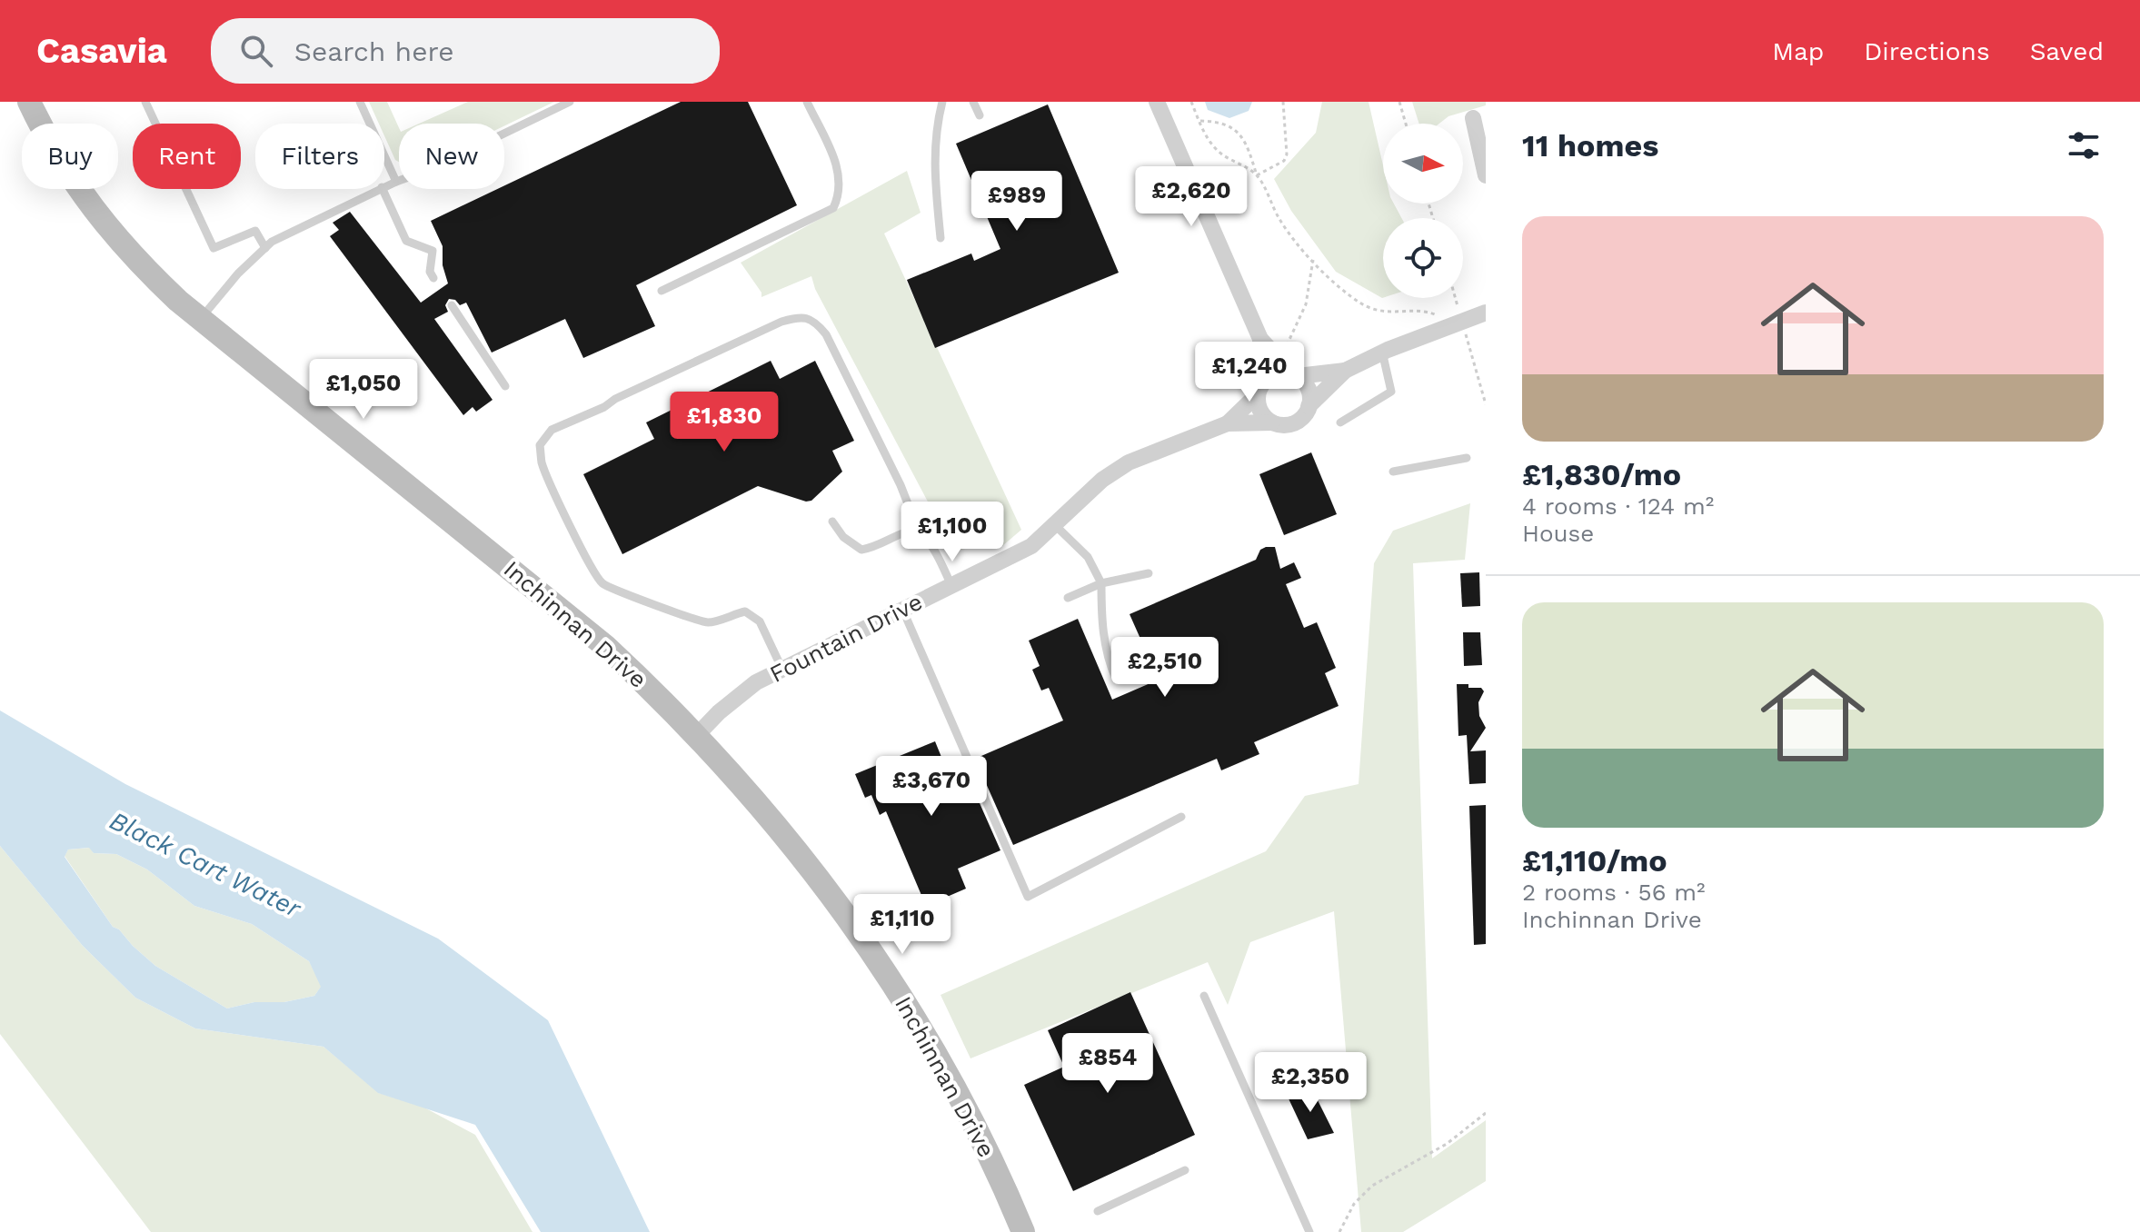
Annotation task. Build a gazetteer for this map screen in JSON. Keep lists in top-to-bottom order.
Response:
{
  "streets": {
    "street": ["Inchinnan Drive", "Fountain Drive"]
  },
  "crossings": [
    ["Inchinnan Drive", "Fountain Drive"]
  ],
  "water": ["Black Cart Water"],
  "north": "right",
  "page": {
    "header": "Casavia",
    "search": "Search here",
    "nav": ["Map", "Directions", "Saved"],
    "heading": "11 homes",
    "chip": [
      "Buy",
      "Rent",
      "Filters",
      "New"
    ],
    "price": [
      "£2,620",
      "£989",
      "£1,240",
      "£1,050",
      "£1,830",
      "£1,100",
      "£2,510",
      "£3,670",
      "£1,110",
      "£854",
      "£2,350"
    ],
    "list": [
      {
        "name": "£1,830/mo",
        "note": "4 rooms · 124 m² · House"
      },
      {
        "name": "£1,110/mo",
        "note": "2 rooms · 56 m² · Inchinnan Drive"
      }
    ]
  }
}
